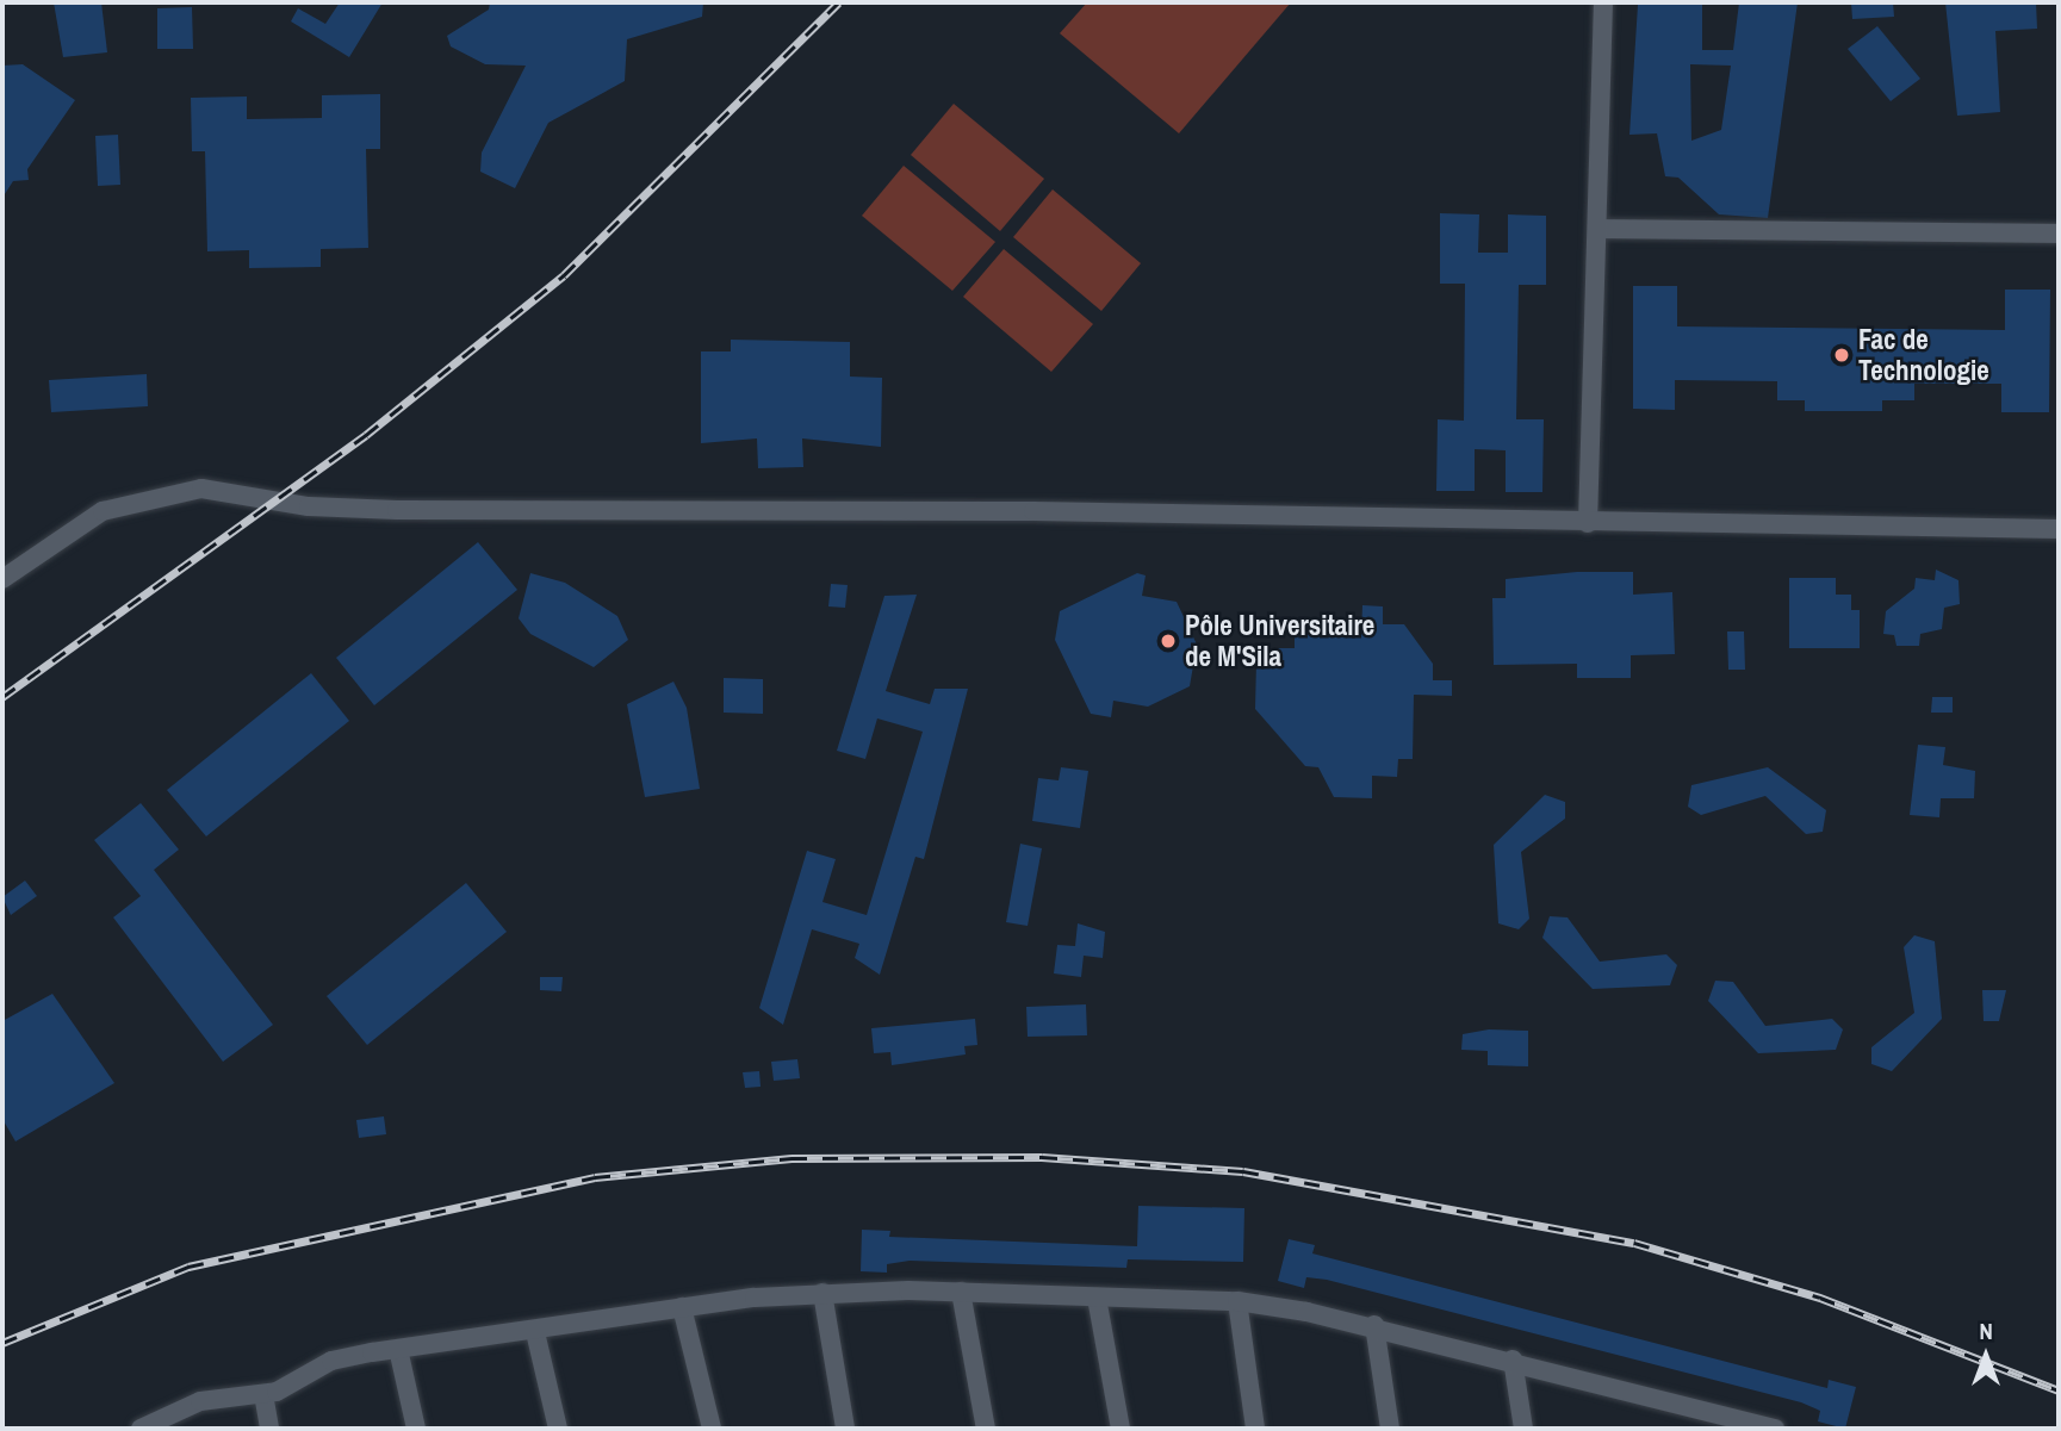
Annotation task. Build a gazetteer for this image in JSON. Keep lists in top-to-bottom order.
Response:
{
  "places": ["Fac de Technologie", "Pôle Universitaire de M'Sila"],
  "north": "top"
}
